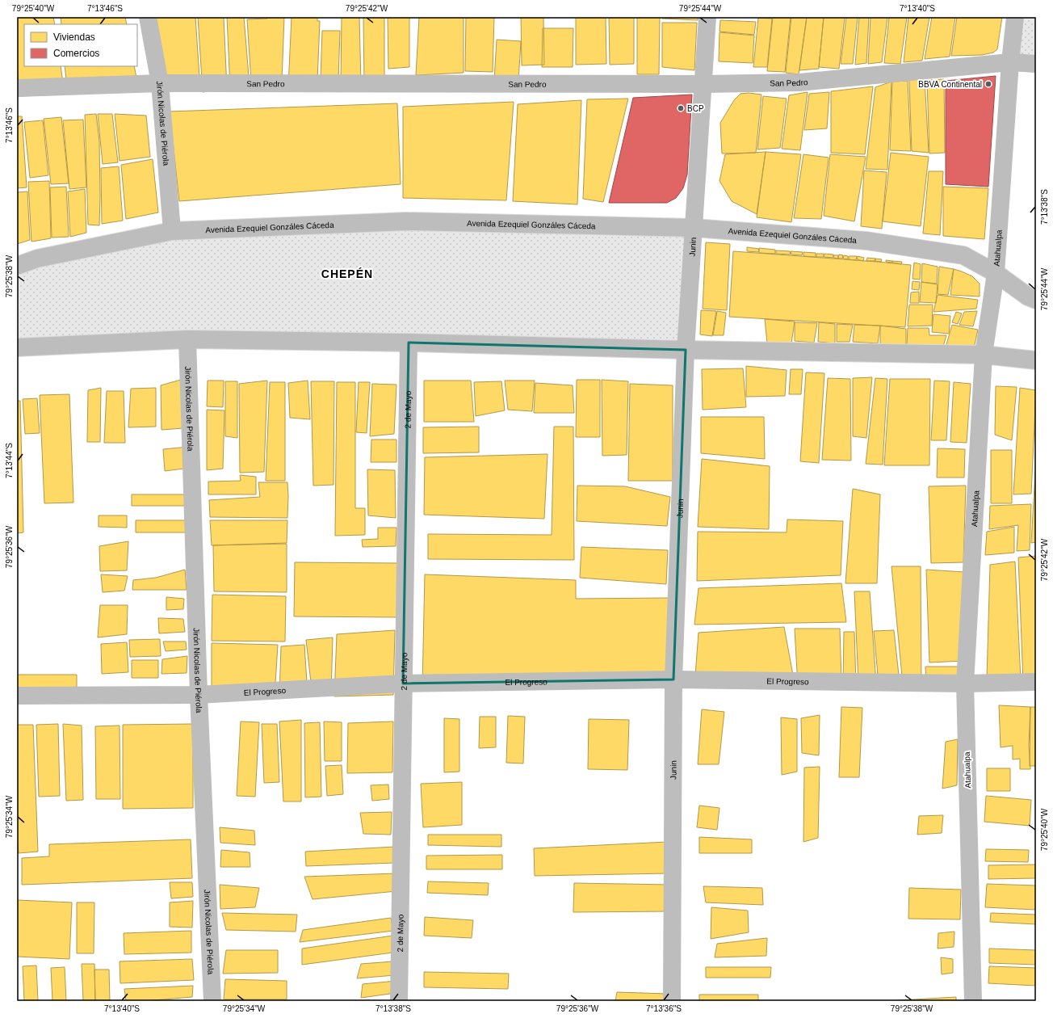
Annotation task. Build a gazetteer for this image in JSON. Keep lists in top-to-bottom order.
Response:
{
  "streets": {
    "street": [
      "San Pedro",
      "Jirón Nicolas de Piérola",
      "Avenida Ezequiel Gonzáles Cáceda",
      "Junin",
      "Atahualpa",
      "2 de Mayo",
      "El Progreso"
    ]
  },
  "crossings": [
    ["San Pedro", "Jirón Nicolas de Piérola"],
    ["San Pedro", "Junin"],
    ["San Pedro", "Atahualpa"],
    ["Jirón Nicolas de Piérola", "Avenida Ezequiel Gonzáles Cáceda"],
    ["Jirón Nicolas de Piérola", "El Progreso"],
    ["Avenida Ezequiel Gonzáles Cáceda", "Junin"],
    ["Avenida Ezequiel Gonzáles Cáceda", "Atahualpa"],
    ["Junin", "El Progreso"],
    ["Atahualpa", "El Progreso"],
    ["2 de Mayo", "El Progreso"]
  ],
  "districts": ["CHEPÉN"],
  "places": ["BBVA Continental", "BCP"],
  "legend": ["Viviendas", "Comercios"],
  "coordinates": [
    "79°25'40\"W",
    "7°13'46\"S",
    "79°25'42\"W",
    "79°25'44\"W",
    "7°13'40\"S",
    "7°13'38\"S",
    "79°25'38\"W",
    "7°13'44\"S",
    "79°25'36\"W",
    "79°25'34\"W",
    "7°13'36\"S"
  ]
}
